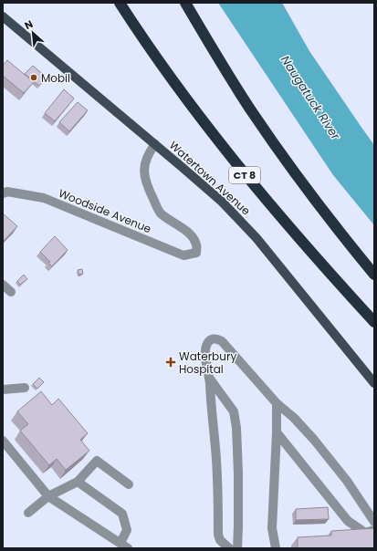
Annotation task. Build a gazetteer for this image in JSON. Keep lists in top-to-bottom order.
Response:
{
  "streets": {
    "highway": ["CT 8"],
    "main road": ["Watertown Avenue"],
    "street": ["Woodside Avenue"]
  },
  "crossings": [
    ["Watertown Avenue", "Woodside Avenue"]
  ],
  "water": ["Naugatuck River"],
  "places": {
    "other": ["Mobil"],
    "health": ["Waterbury Hospital"]
  },
  "north": "top left"
}
